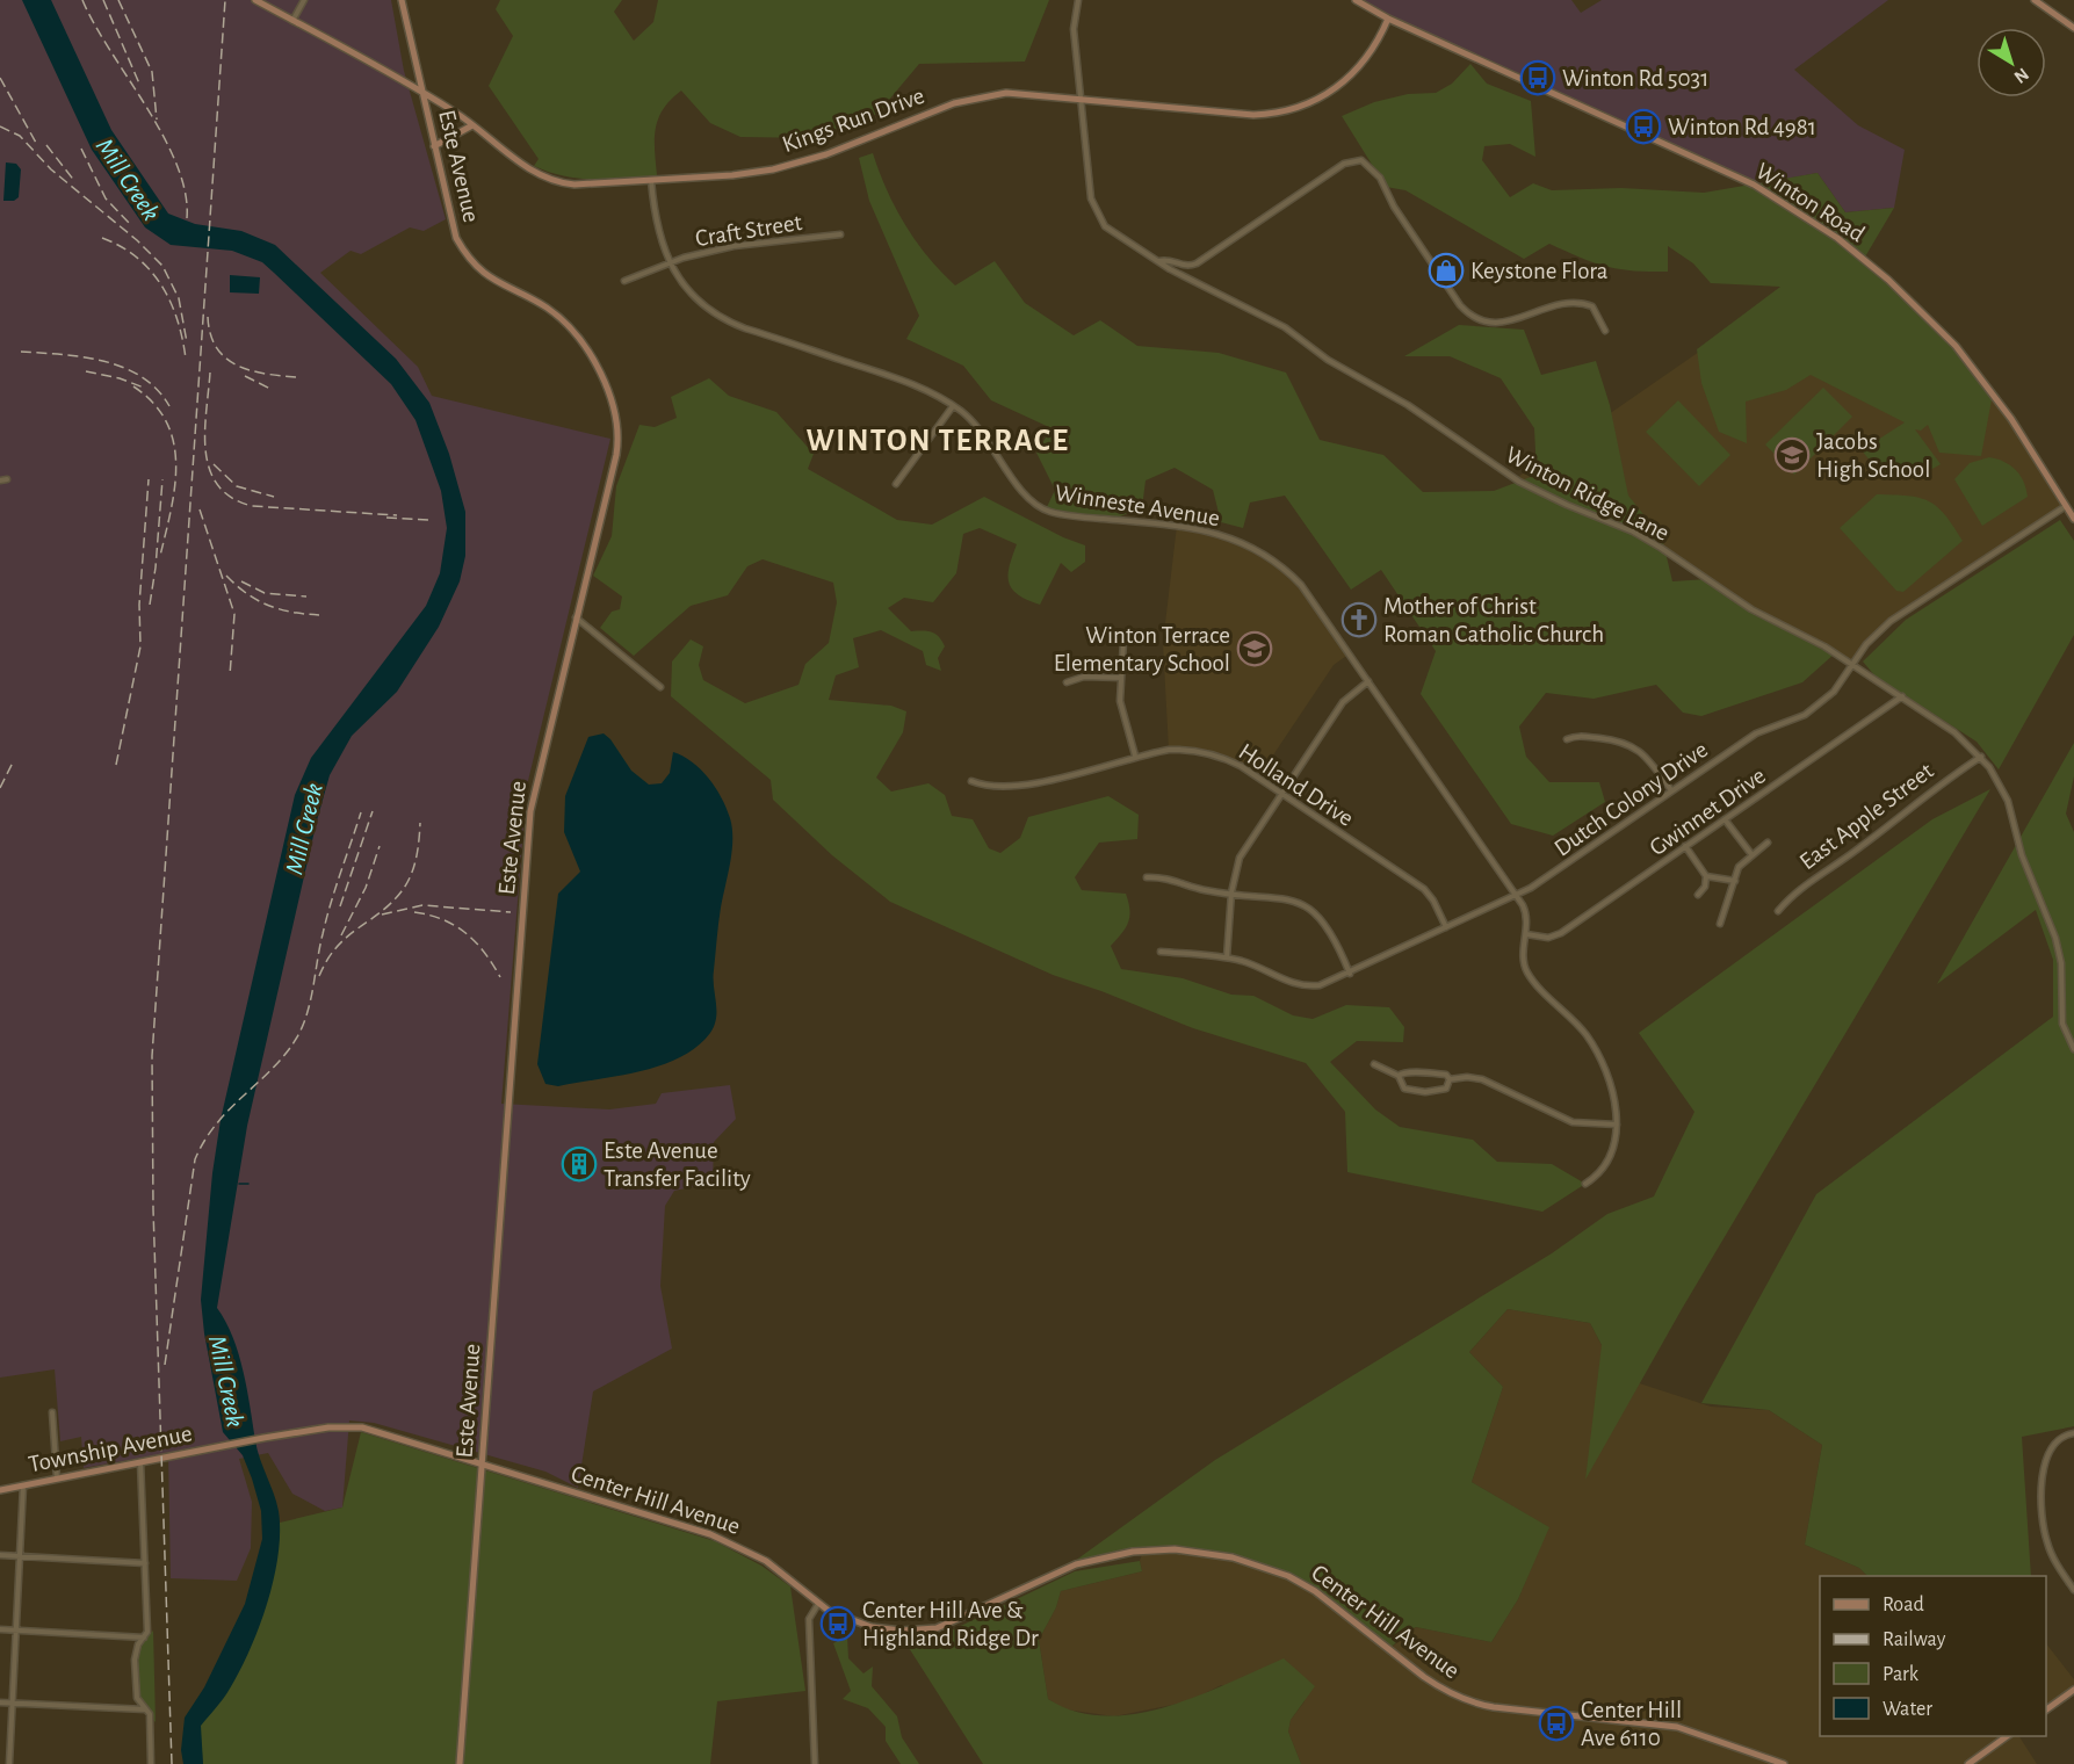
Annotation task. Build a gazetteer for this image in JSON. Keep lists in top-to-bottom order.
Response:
{
  "streets": {
    "street": [
      "Kings Run Drive",
      "Este Avenue",
      "Winton Road",
      "Craft Street",
      "Winton Ridge Lane",
      "Winneste Avenue",
      "Holland Drive",
      "Dutch Colony Drive",
      "Gwinnet Drive",
      "East Apple Street",
      "Township Avenue",
      "Center Hill Avenue"
    ]
  },
  "crossings": [
    ["Kings Run Drive", "Este Avenue"],
    ["Kings Run Drive", "Winton Road"],
    ["Kings Run Drive", "Winton Ridge Lane"],
    ["Kings Run Drive", "Winneste Avenue"],
    ["Este Avenue", "Center Hill Avenue"],
    ["Winton Road", "Dutch Colony Drive"],
    ["Craft Street", "Winneste Avenue"],
    ["Winton Ridge Lane", "Dutch Colony Drive"],
    ["Winton Ridge Lane", "Gwinnet Drive"],
    ["Winton Ridge Lane", "East Apple Street"],
    ["Winneste Avenue", "Dutch Colony Drive"],
    ["Winneste Avenue", "Gwinnet Drive"],
    ["Holland Drive", "Dutch Colony Drive"],
    ["Township Avenue", "Center Hill Avenue"]
  ],
  "districts": ["WINTON TERRACE"],
  "water": ["Mill Creek"],
  "places": {
    "bus stop": [
      "Winton Rd 5031",
      "Winton Rd 4981",
      "Center Hill Ave & Highland Ridge Dr",
      "Center Hill Ave 6110"
    ],
    "shop": ["Keystone Flora"],
    "school or university": ["Jacobs High School", "Winton Terrace Elementary School"],
    "church": ["Mother of Christ Roman Catholic Church"],
    "building": ["Este Avenue Transfer Facility"]
  },
  "legend": [
    "Road",
    "Railway",
    "Park",
    "Water"
  ],
  "north": "bottom right"
}
